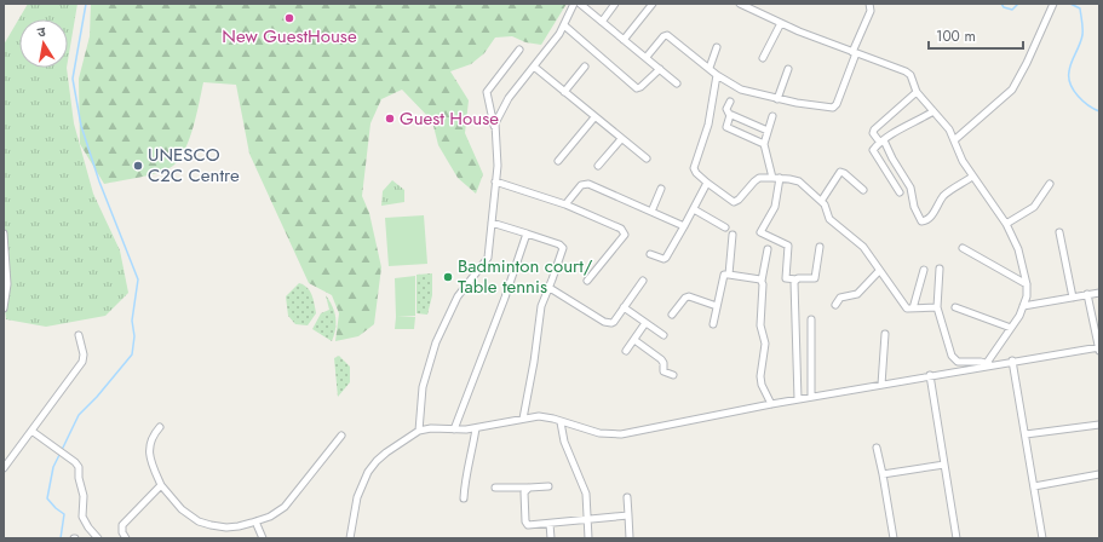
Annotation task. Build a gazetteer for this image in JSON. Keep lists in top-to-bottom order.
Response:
{
  "places": [
    "New GuestHouse",
    "Guest House",
    "UNESCO C2C Centre",
    "Badminton court/ Table tennis"
  ],
  "scale_bar": "100 m",
  "north": "top"
}
